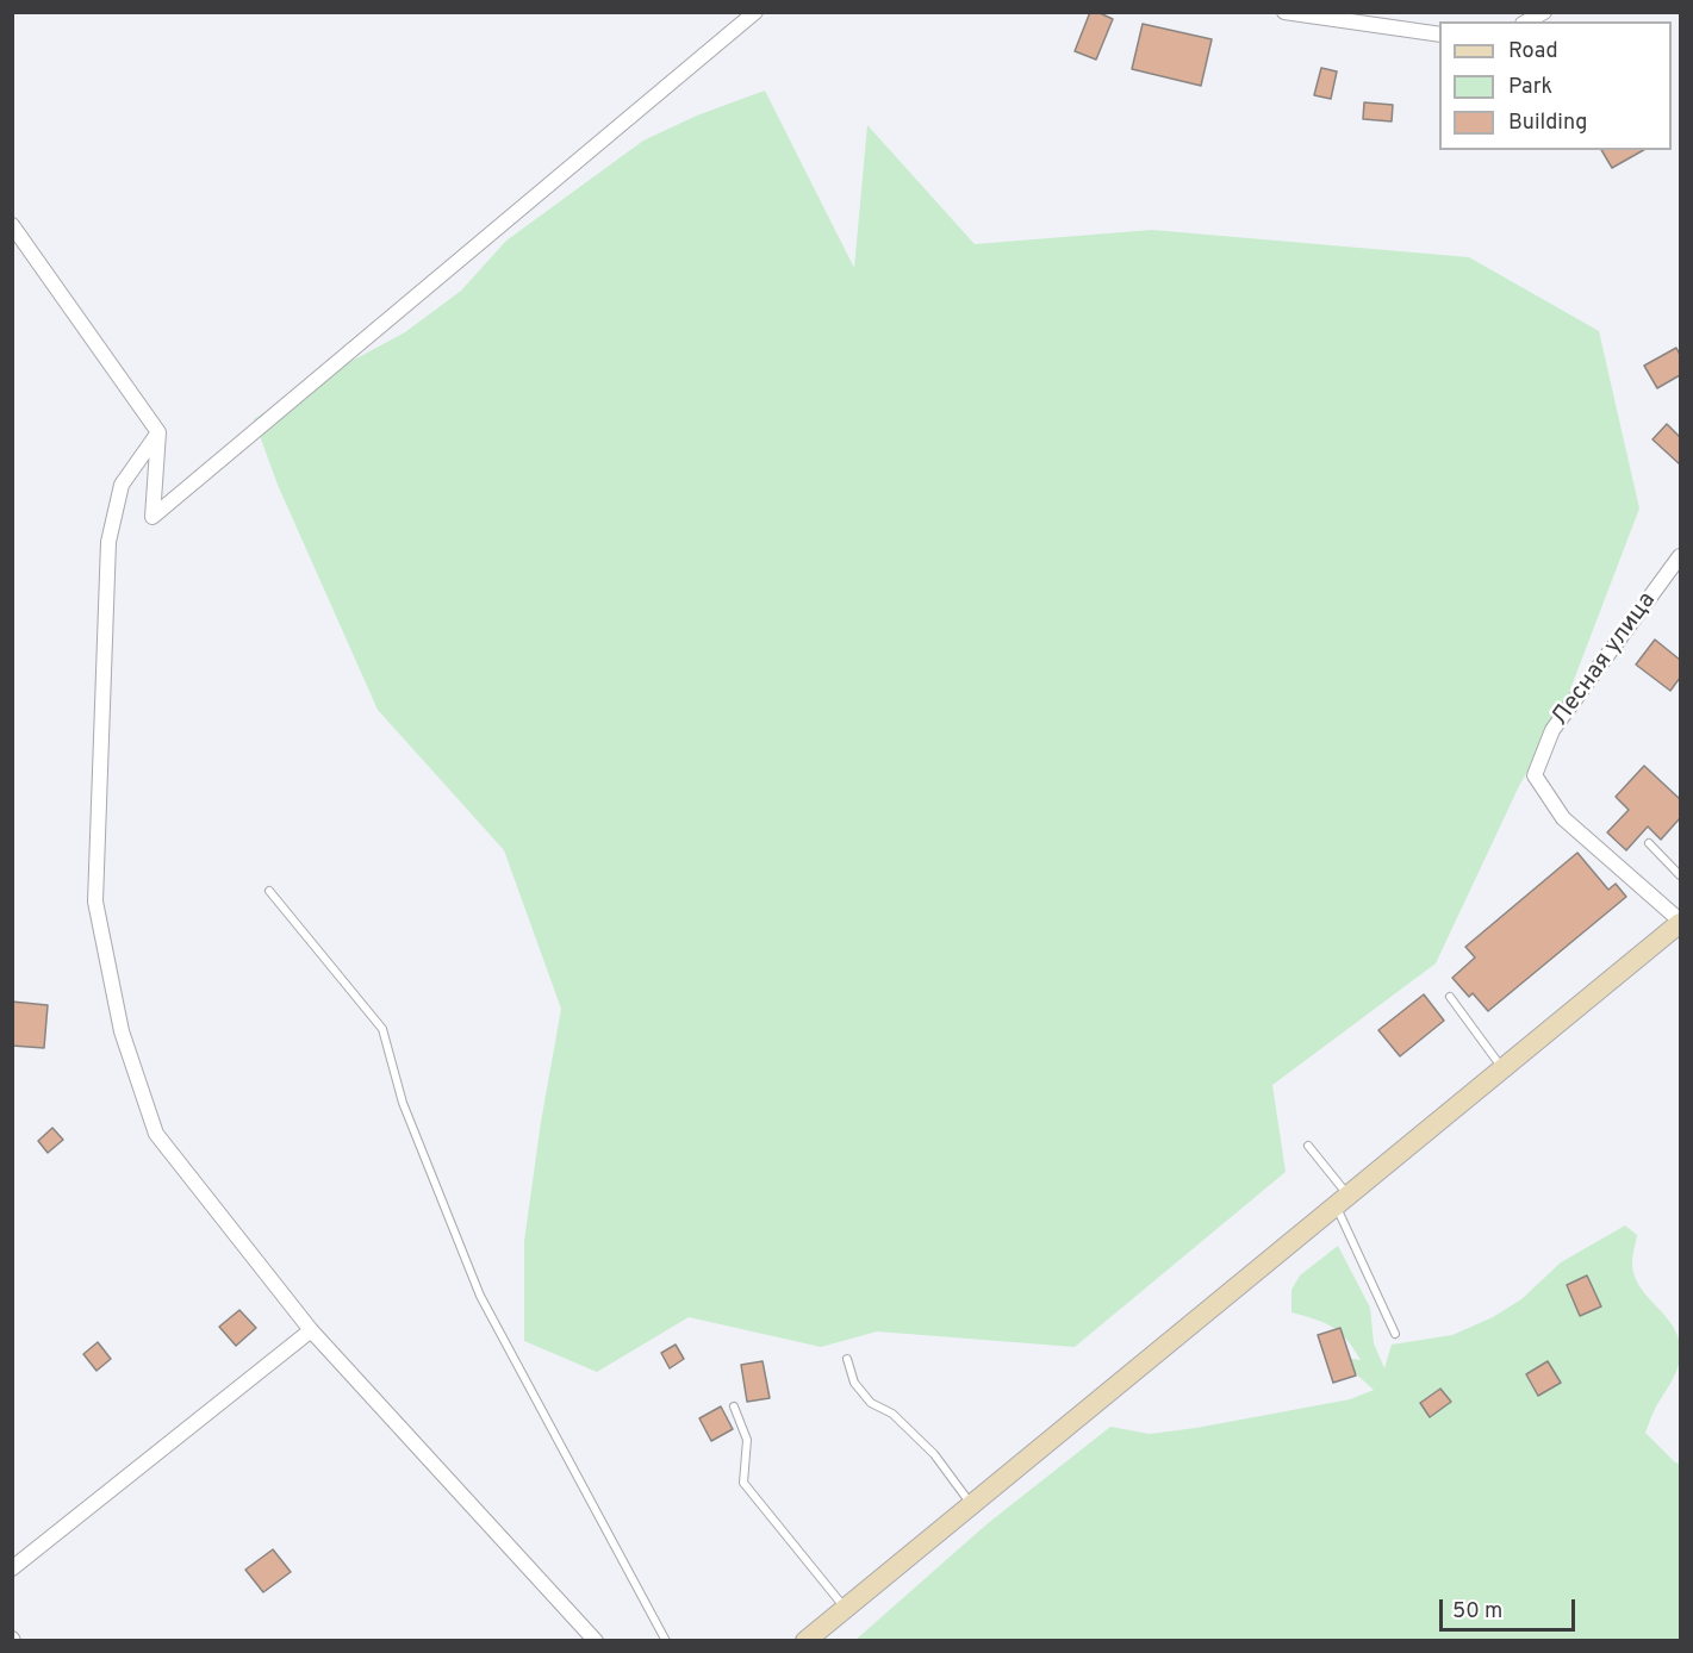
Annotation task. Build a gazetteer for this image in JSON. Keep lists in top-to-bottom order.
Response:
{
  "streets": {
    "street": ["Лесная улица"]
  },
  "legend": ["Road", "Park", "Building"],
  "scale_bar": "50 m"
}
